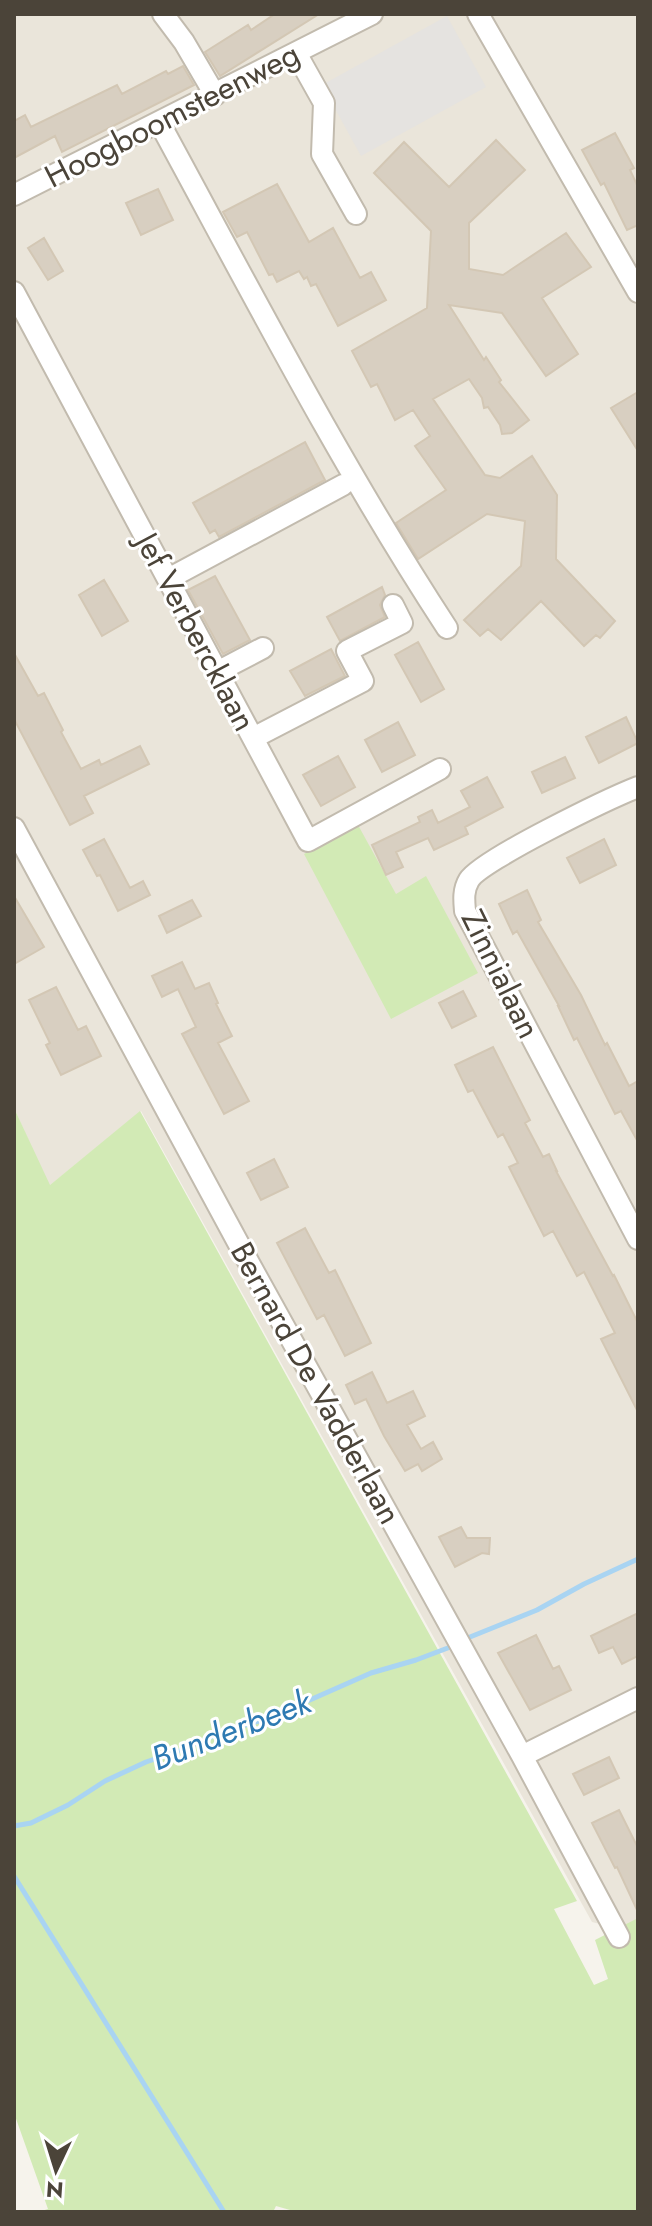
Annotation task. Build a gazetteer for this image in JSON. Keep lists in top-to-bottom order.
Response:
{
  "streets": {
    "street": [
      "Hoogboomsteenweg",
      "Jef Verbercklaan",
      "Zinnialaan",
      "Bernard De Vadderlaan"
    ]
  },
  "water": ["Bunderbeek"],
  "north": "bottom"
}
